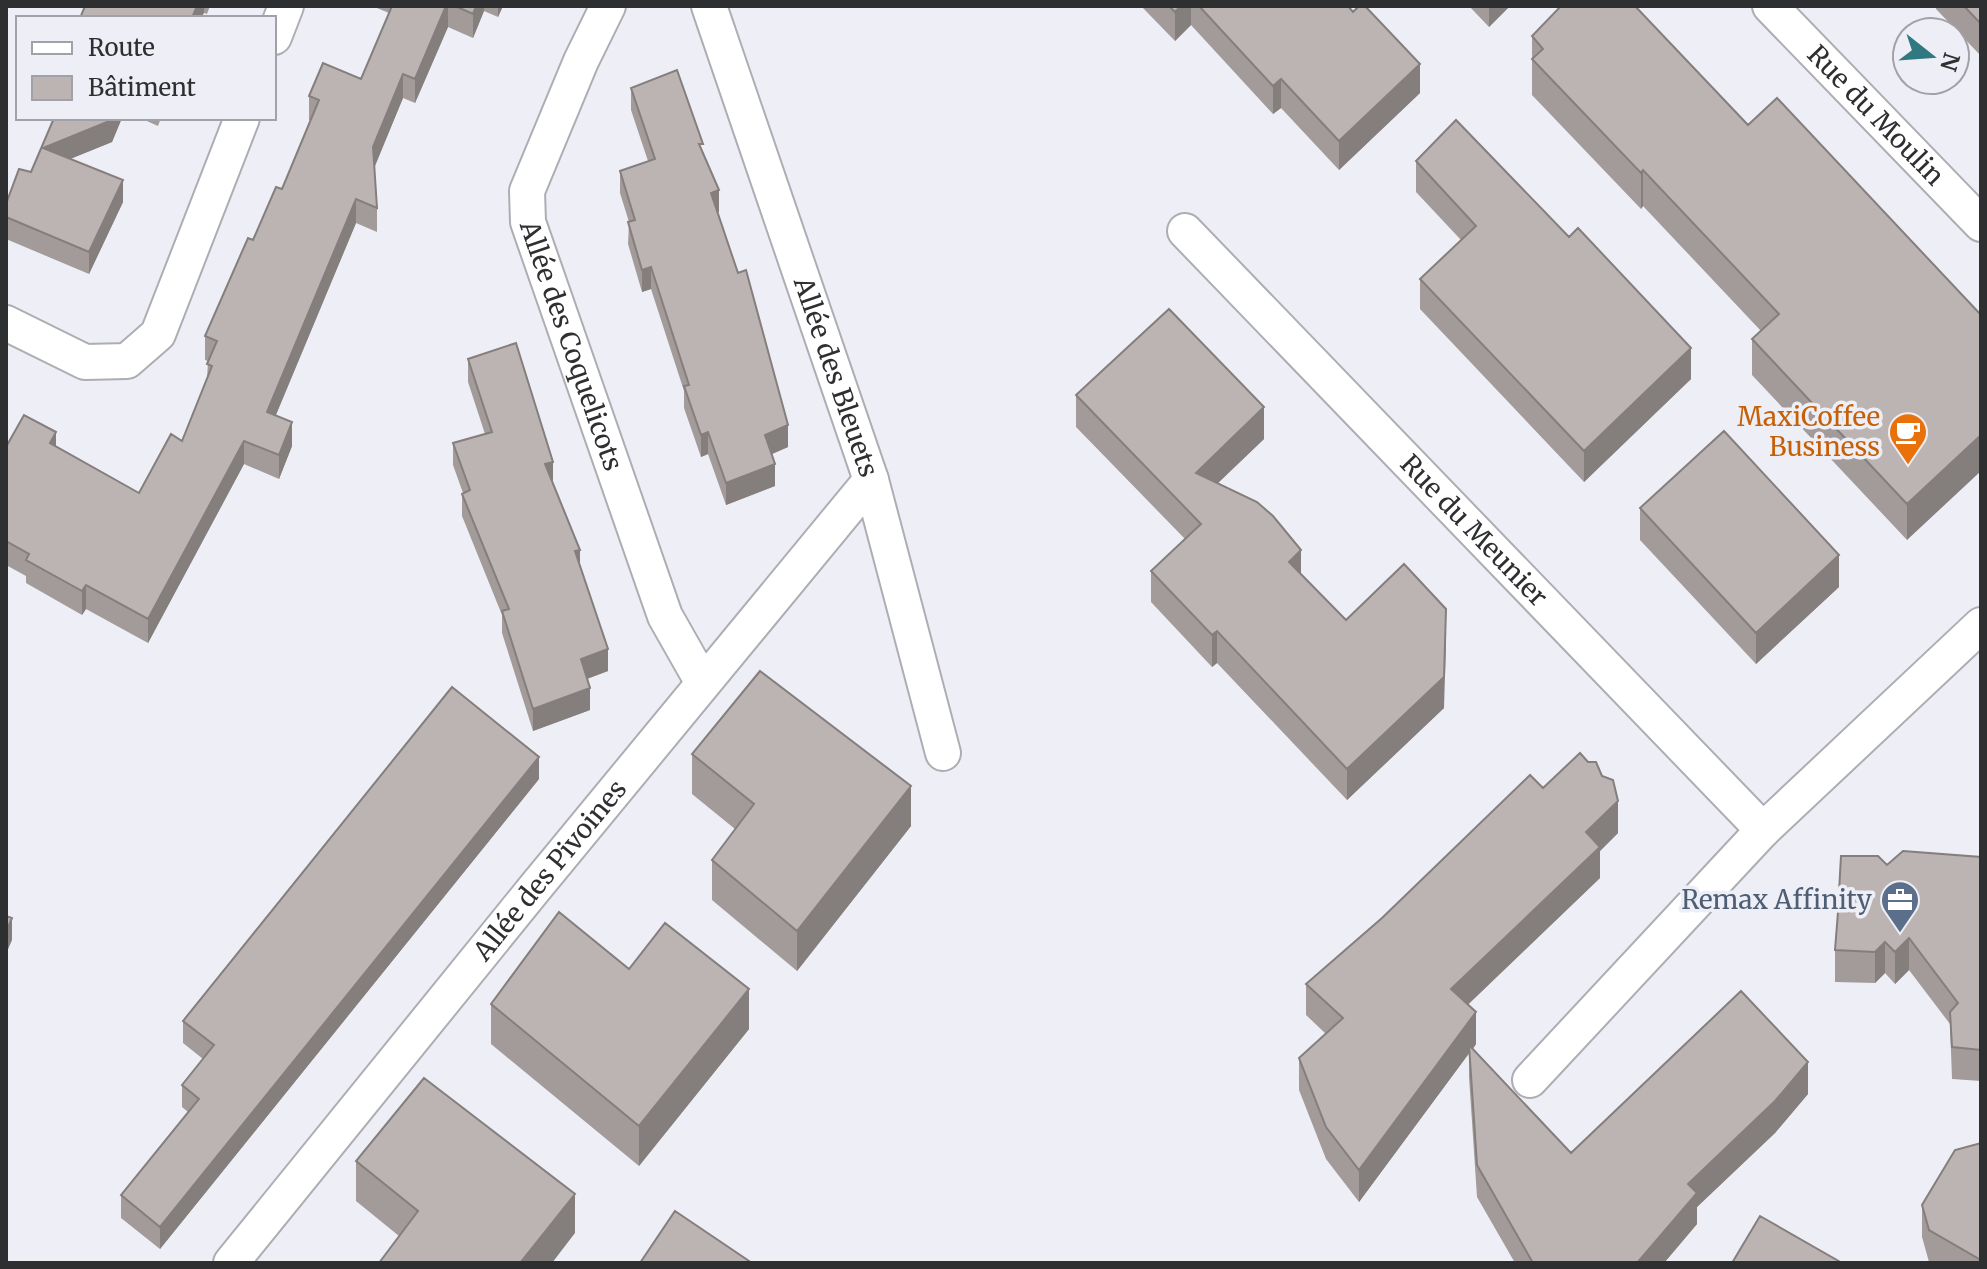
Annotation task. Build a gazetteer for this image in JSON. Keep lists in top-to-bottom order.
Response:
{
  "streets": {
    "street": [
      "Rue du Moulin",
      "Allée des Coquelicots",
      "Allée des Bleuets",
      "Rue du Meunier",
      "Allée des Pivoines"
    ]
  },
  "crossings": [
    ["Allée des Coquelicots", "Allée des Pivoines"],
    ["Allée des Bleuets", "Allée des Pivoines"]
  ],
  "places": {
    "cafe": ["MaxiCoffee Business"],
    "office": ["Remax Affinity"]
  },
  "legend": ["Route", "Bâtiment"],
  "north": "right"
}
